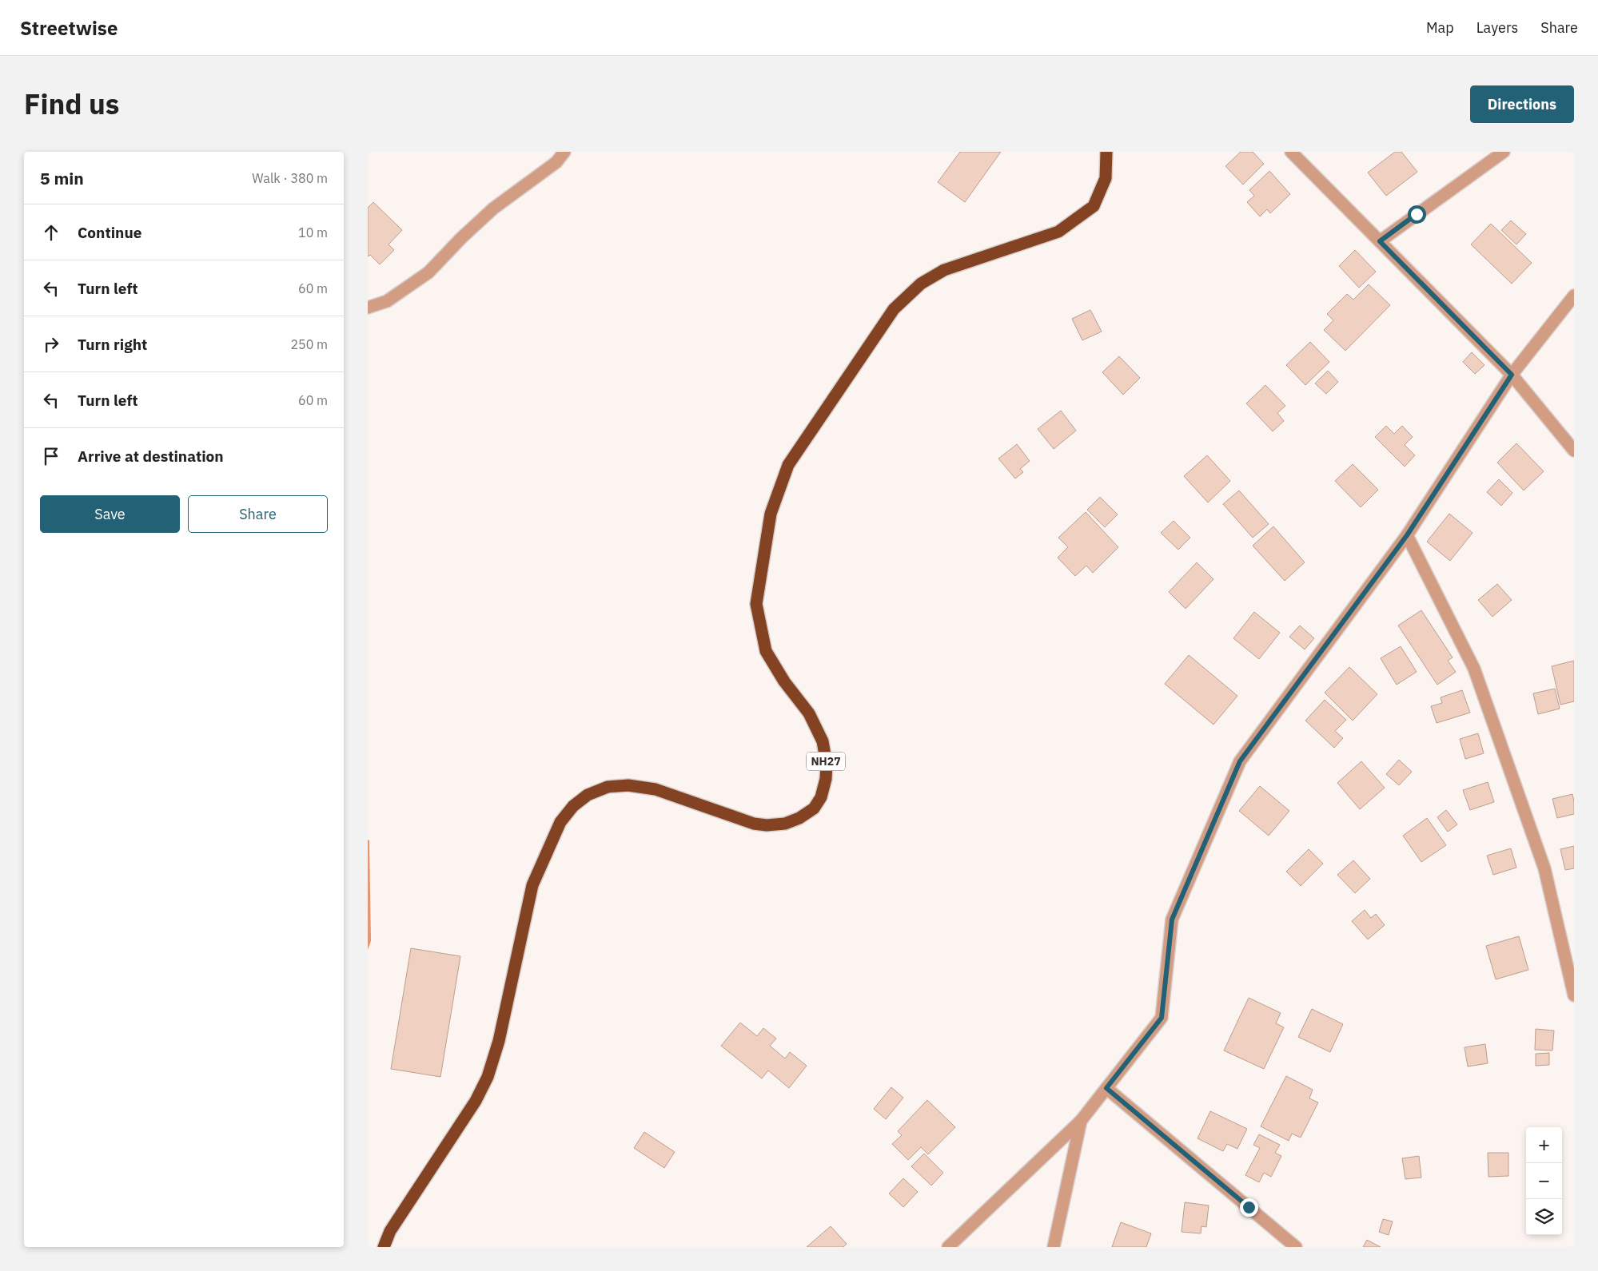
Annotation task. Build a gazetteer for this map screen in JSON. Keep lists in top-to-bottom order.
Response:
{
  "streets": {
    "highway": ["NH27"]
  },
  "page": {
    "header": "Streetwise",
    "nav": ["Map", "Layers", "Share"],
    "title": "Find us",
    "buttons": [
      "Directions",
      ["Save", "Share"]
    ],
    "heading": ["5 min", "Walk · 380 m"],
    "list": [
      ["Continue", "10 m"],
      ["Turn left", "60 m"],
      ["Turn right", "250 m"],
      ["Turn left", "60 m"],
      "Arrive at destination"
    ],
    "map_buttons": ["+", "−"]
  }
}
